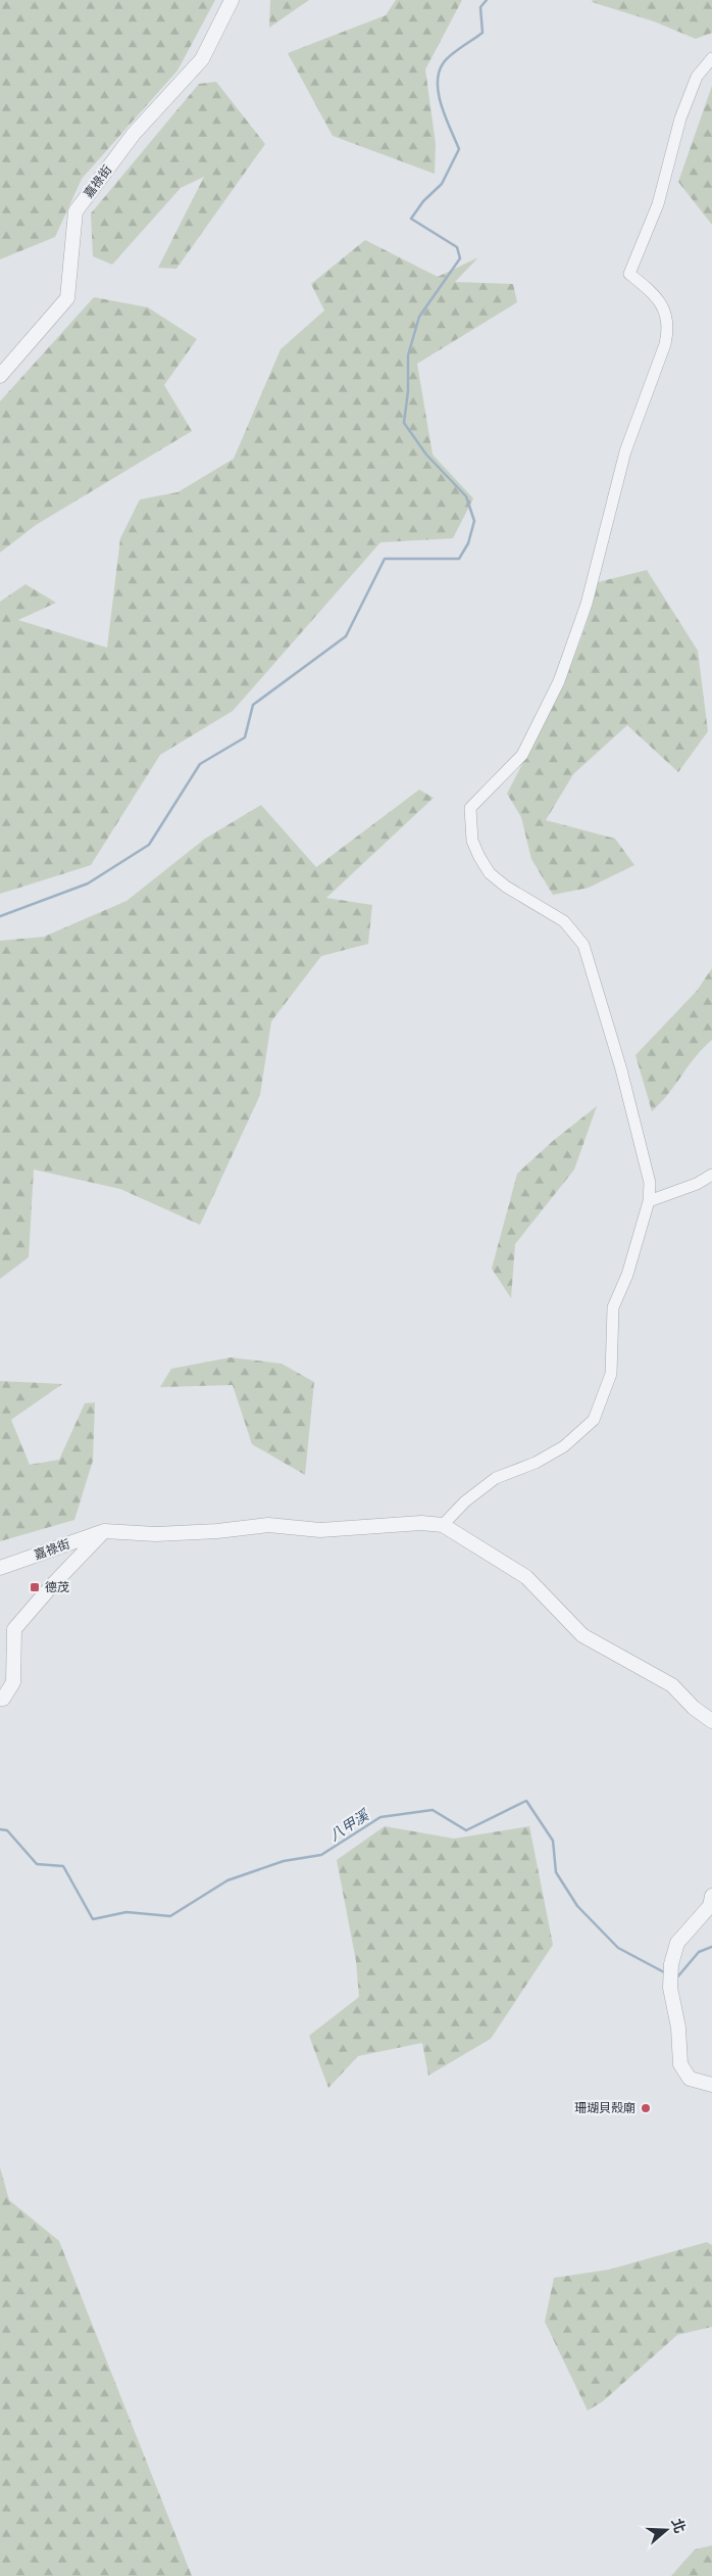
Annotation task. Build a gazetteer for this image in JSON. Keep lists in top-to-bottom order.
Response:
{
  "streets": {
    "street": ["嘉祿街"]
  },
  "water": ["八甲溪"],
  "places": {
    "transit": ["德茂"],
    "other": ["珊瑚貝殼廟"]
  },
  "north": "right"
}
